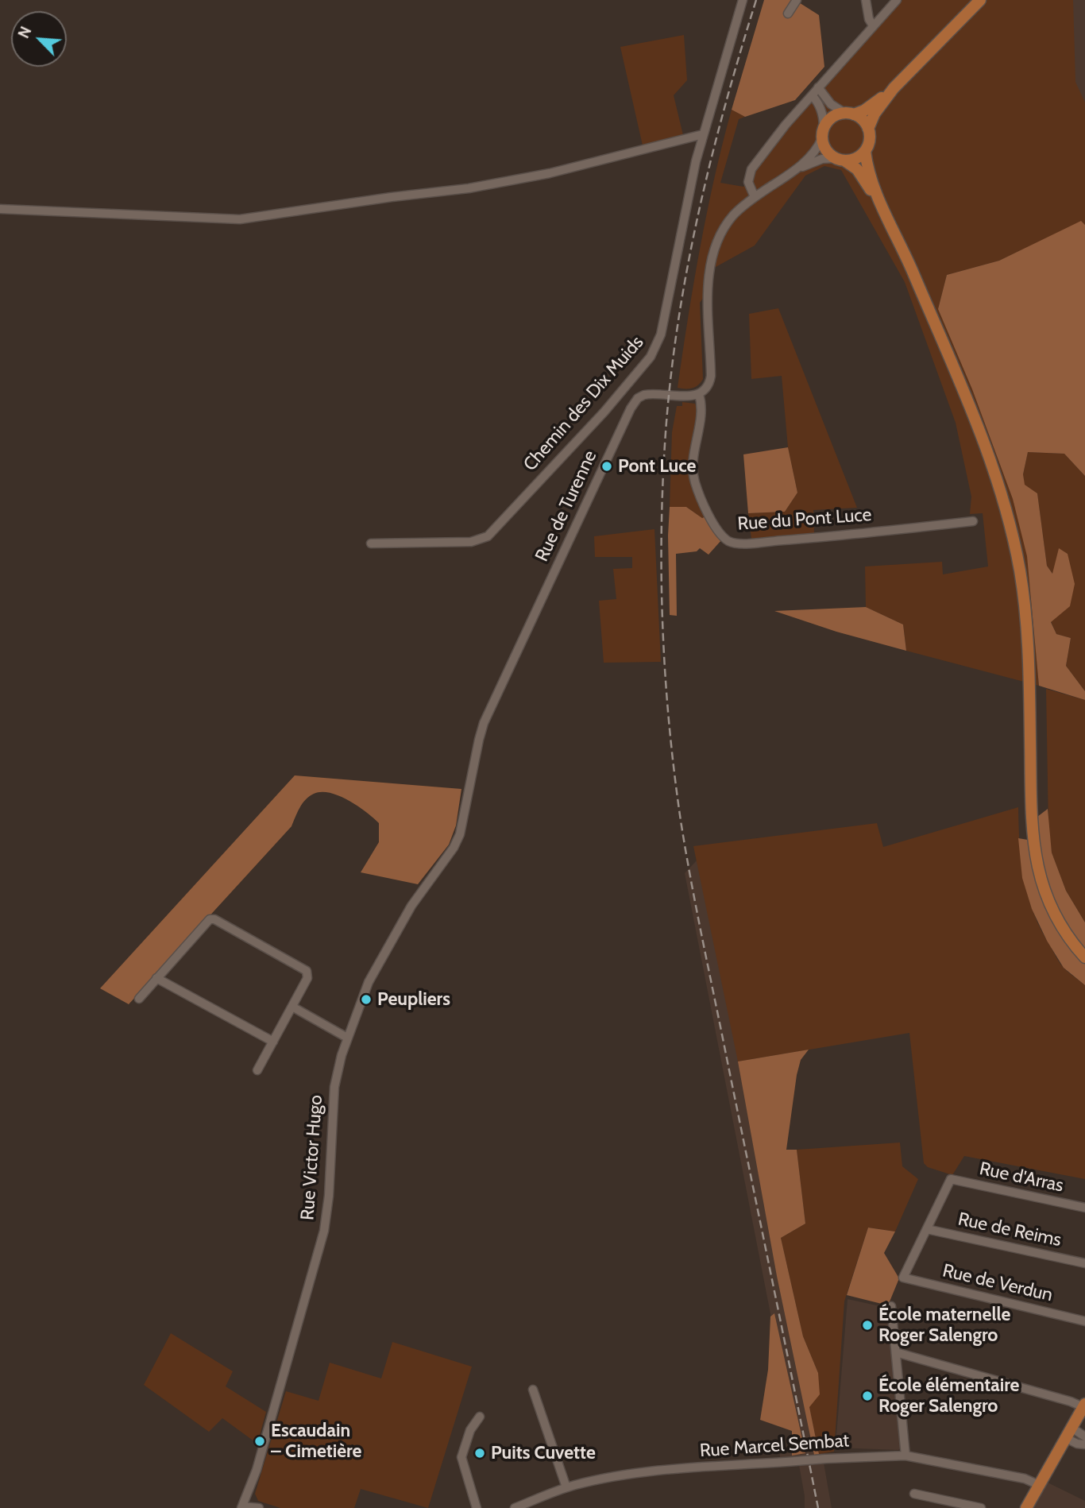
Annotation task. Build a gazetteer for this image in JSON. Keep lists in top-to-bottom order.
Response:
{
  "streets": {
    "street": [
      "Chemin des Dix Muids",
      "Rue de Turenne",
      "Rue du Pont Luce",
      "Rue Victor Hugo",
      "Rue d'Arras",
      "Rue de Reims",
      "Rue de Verdun",
      "Rue Marcel Sembat"
    ]
  },
  "crossings": [
    ["Rue de Turenne", "Rue Victor Hugo"],
    ["Rue d'Arras", "Rue de Reims"],
    ["Rue d'Arras", "Rue de Verdun"],
    ["Rue de Reims", "Rue de Verdun"]
  ],
  "places": [
    "Pont Luce",
    "Peupliers",
    "École maternelle Roger Salengro",
    "École élémentaire Roger Salengro",
    "Escaudain – Cimetière",
    "Puits Cuvette"
  ],
  "north": "top left"
}
